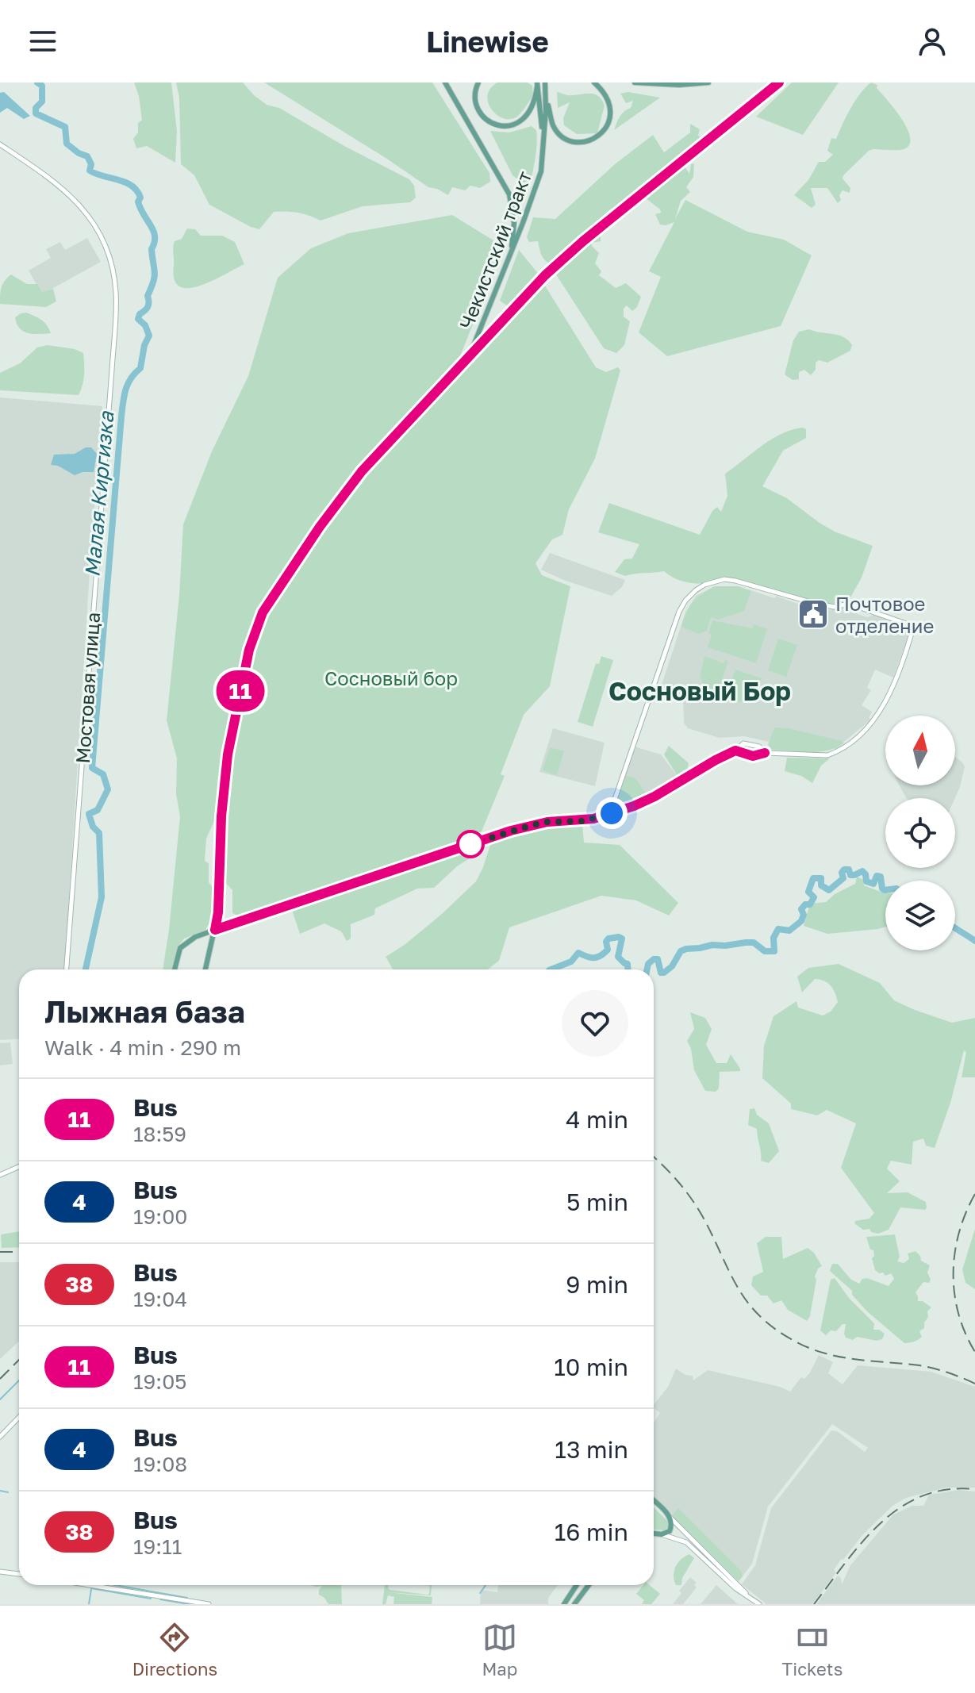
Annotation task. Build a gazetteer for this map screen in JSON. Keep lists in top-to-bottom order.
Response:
{
  "streets": {
    "main road": ["Чекистский тракт"],
    "street": ["Мостовая улица"]
  },
  "districts": ["Сосновый Бор"],
  "water": ["Малая Киргизка"],
  "parks": ["Сосновый бор"],
  "places": {
    "public building": ["Почтовое отделение"]
  },
  "lines": ["bus line 11"],
  "north": "top",
  "page": {
    "header": "Linewise",
    "on_map": "11",
    "heading": ["Лыжная база", "Walk · 4 min · 290 m"],
    "list": [
      {
        "mark": "11",
        "name": "Bus",
        "note": "18:59",
        "value": "4 min"
      },
      {
        "mark": "4",
        "name": "Bus",
        "note": "19:00",
        "value": "5 min"
      },
      {
        "mark": "38",
        "name": "Bus",
        "note": "19:04",
        "value": "9 min"
      },
      {
        "mark": "11",
        "name": "Bus",
        "note": "19:05",
        "value": "10 min"
      },
      {
        "mark": "4",
        "name": "Bus",
        "note": "19:08",
        "value": "13 min"
      },
      {
        "mark": "38",
        "name": "Bus",
        "note": "19:11",
        "value": "16 min"
      }
    ],
    "tabs": ["Directions", "Map", "Tickets"]
  }
}
